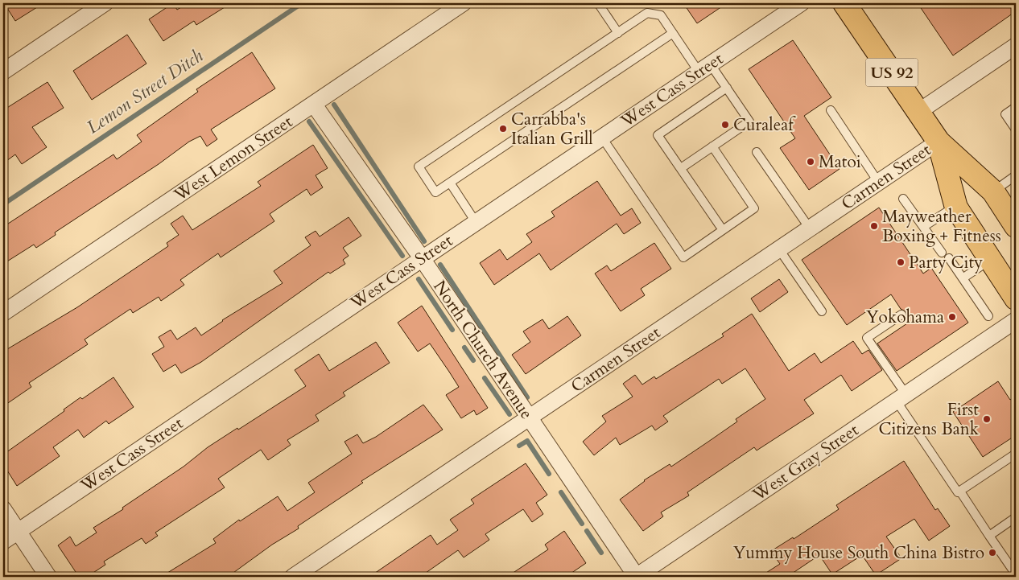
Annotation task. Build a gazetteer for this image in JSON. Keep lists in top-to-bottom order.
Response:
{
  "streets": {
    "main road": ["US 92"],
    "street": [
      "West Cass Street",
      "West Lemon Street",
      "Carmen Street",
      "North Church Avenue",
      "West Gray Street"
    ]
  },
  "crossings": [
    ["US 92", "Carmen Street"],
    ["West Cass Street", "North Church Avenue"],
    ["West Lemon Street", "North Church Avenue"],
    ["Carmen Street", "North Church Avenue"],
    ["North Church Avenue", "West Gray Street"]
  ],
  "water": ["Lemon Street Ditch"],
  "places": [
    "Curaleaf",
    "Carrabba's Italian Grill",
    "Matoi",
    "Mayweather Boxing + Fitness",
    "Party City",
    "Yokohama",
    "First Citizens Bank",
    "Yummy House South China Bistro"
  ]
}
